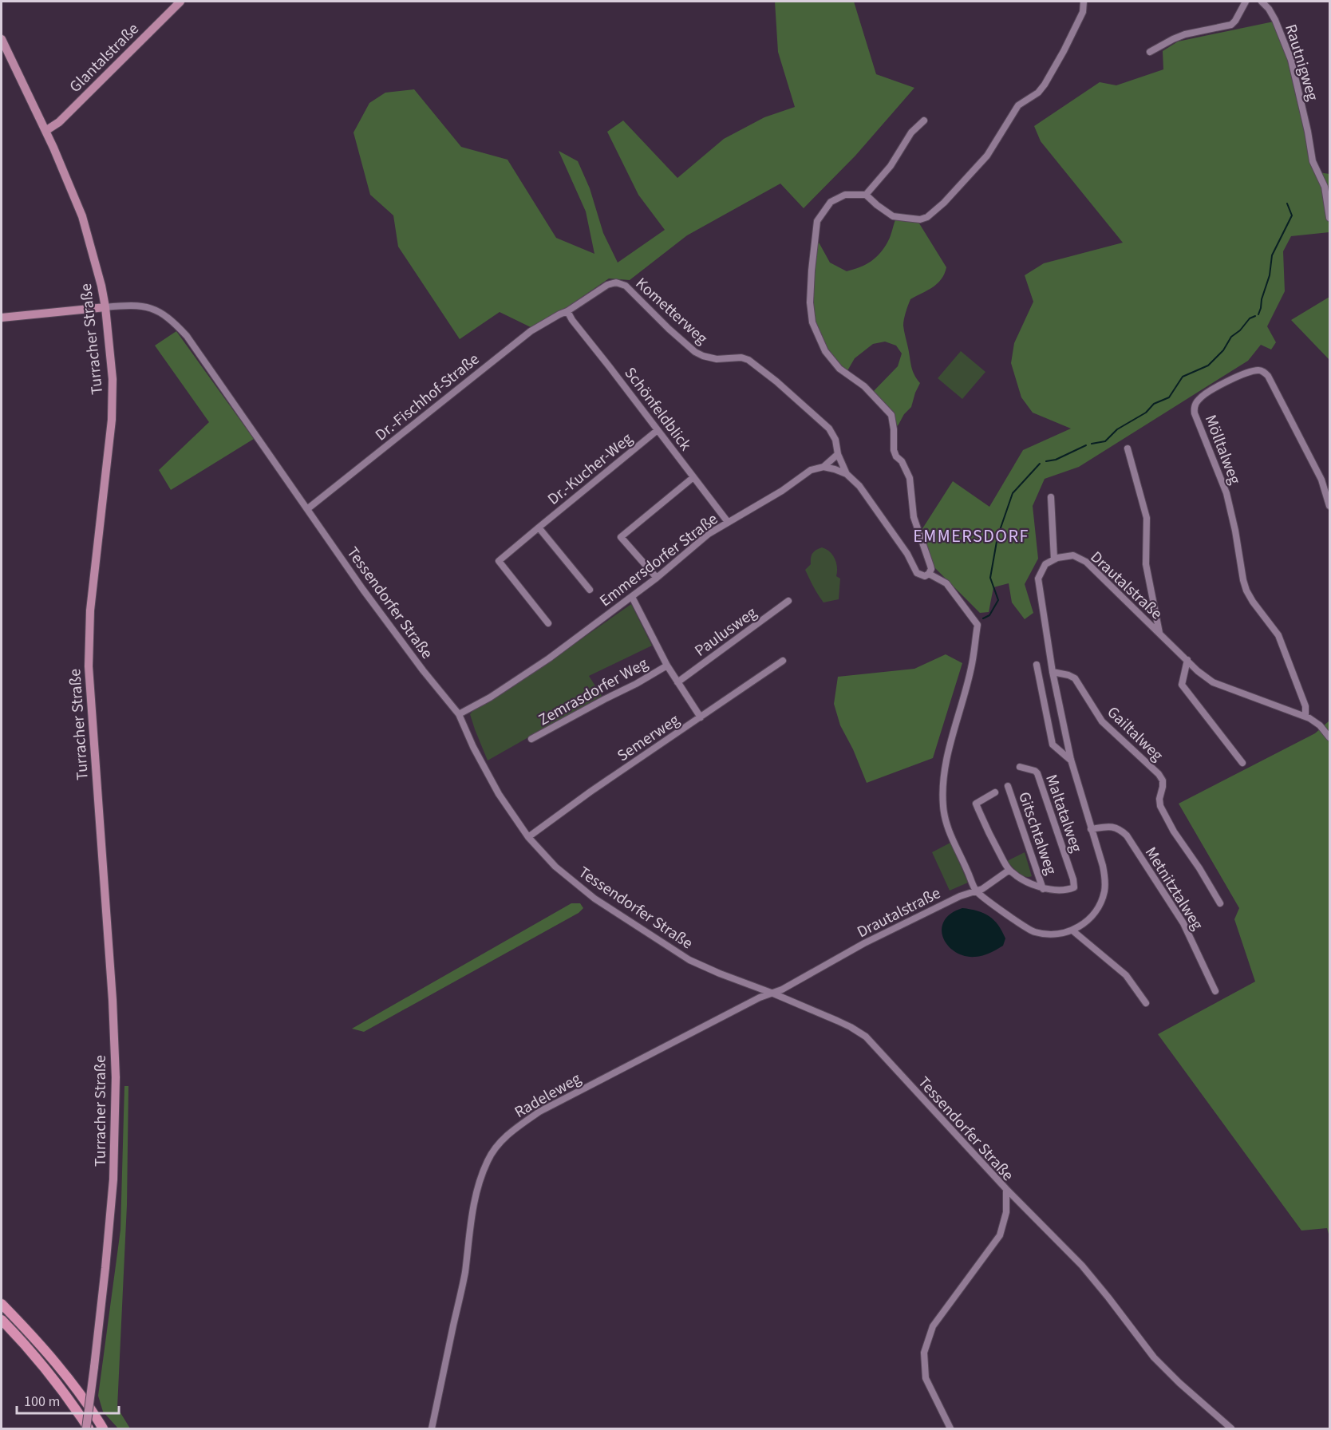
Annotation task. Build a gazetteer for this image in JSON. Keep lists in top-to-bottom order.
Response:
{
  "streets": {
    "main road": ["Glantalstraße", "Turracher Straße"],
    "street": [
      "Rautnigweg",
      "Kometterweg",
      "Dr.-Fischhof-Straße",
      "Schönfeldblick",
      "Mölltalweg",
      "Dr.-Kucher-Weg",
      "Emmersdorfer Straße",
      "Drautalstraße",
      "Tessendorfer Straße",
      "Paulusweg",
      "Zemrasdorfer Weg",
      "Gailtalweg",
      "Semerweg",
      "Maltatalweg",
      "Gitschtalweg",
      "Metnitztalweg",
      "Radeleweg"
    ]
  },
  "crossings": [
    ["Glantalstraße", "Turracher Straße"],
    ["Kometterweg", "Dr.-Fischhof-Straße"],
    ["Kometterweg", "Schönfeldblick"],
    ["Turracher Straße", "Tessendorfer Straße"],
    ["Dr.-Fischhof-Straße", "Schönfeldblick"],
    ["Dr.-Fischhof-Straße", "Tessendorfer Straße"],
    ["Schönfeldblick", "Dr.-Kucher-Weg"],
    ["Schönfeldblick", "Emmersdorfer Straße"],
    ["Mölltalweg", "Drautalstraße"],
    ["Emmersdorfer Straße", "Tessendorfer Straße"],
    ["Drautalstraße", "Tessendorfer Straße"],
    ["Drautalstraße", "Radeleweg"],
    ["Tessendorfer Straße", "Semerweg"],
    ["Tessendorfer Straße", "Radeleweg"],
    ["Maltatalweg", "Gitschtalweg"]
  ],
  "districts": ["EMMERSDORF"],
  "scale_bar": "100 m"
}
